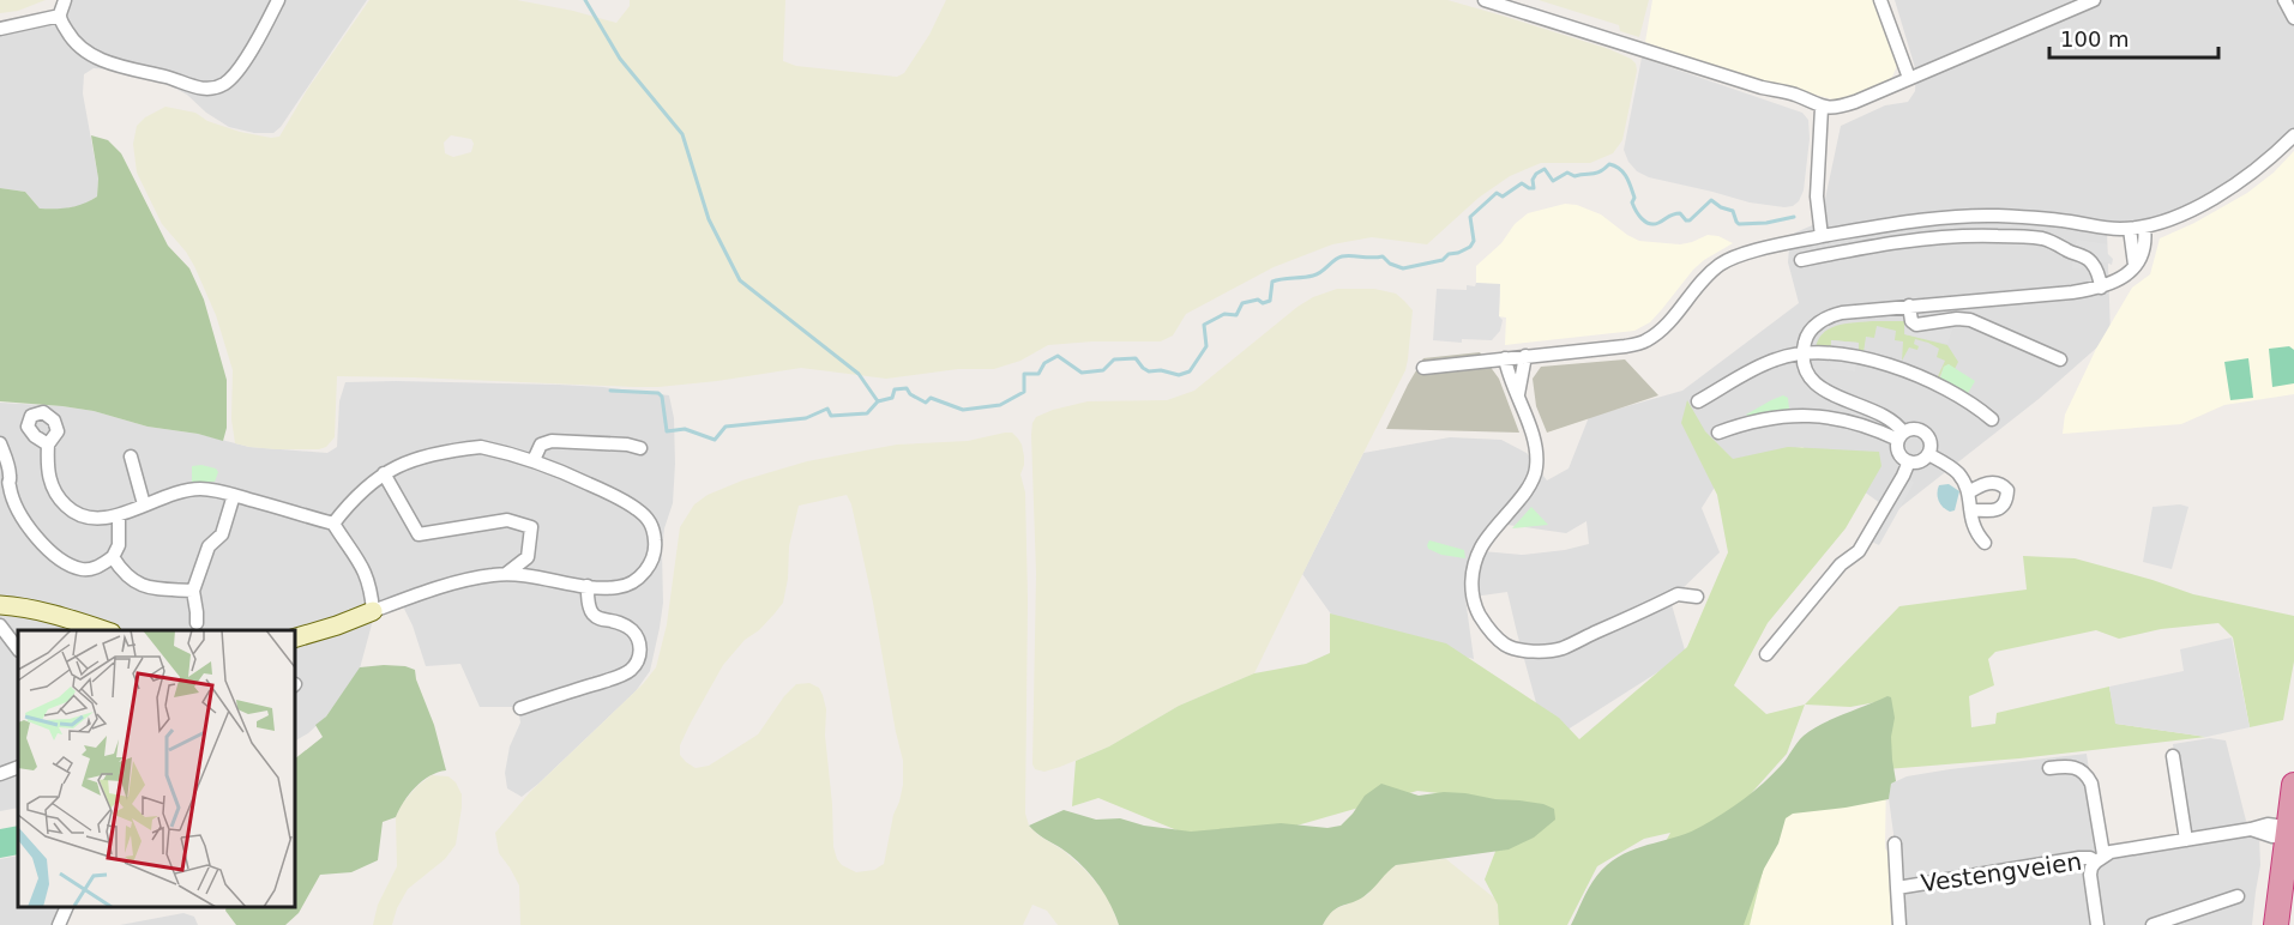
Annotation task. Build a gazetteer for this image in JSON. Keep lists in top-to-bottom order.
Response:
{
  "streets": {
    "street": ["Vestengveien"]
  },
  "scale_bar": "100 m"
}
